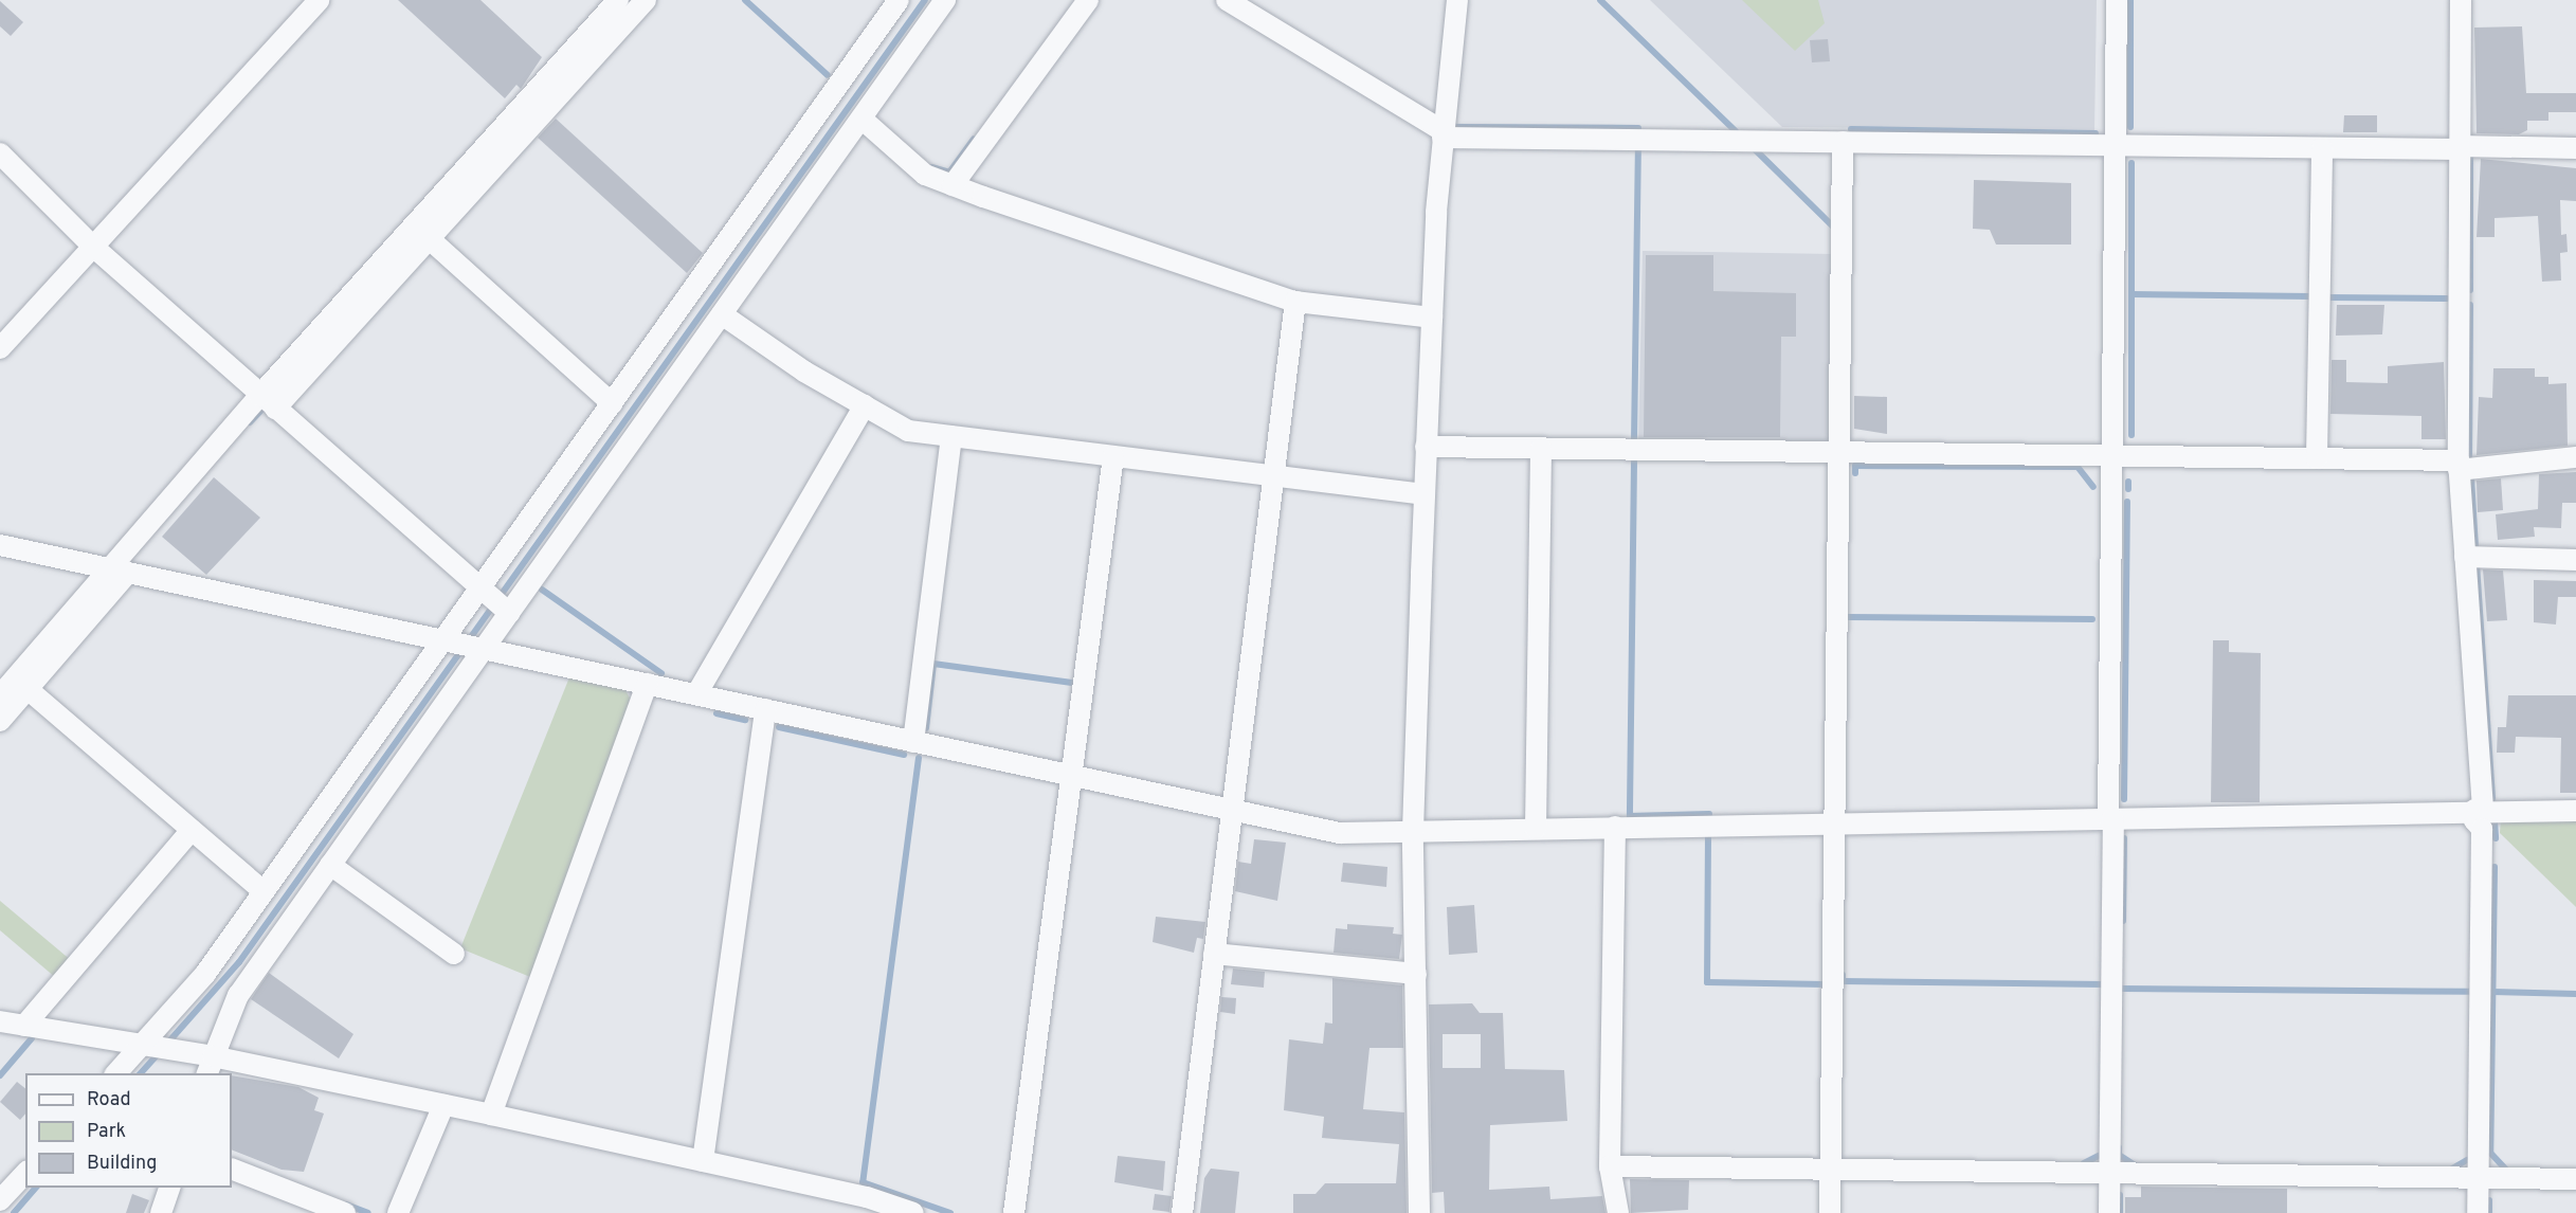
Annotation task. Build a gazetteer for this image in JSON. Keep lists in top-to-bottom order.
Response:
{
  "legend": ["Road", "Park", "Building"]
}
